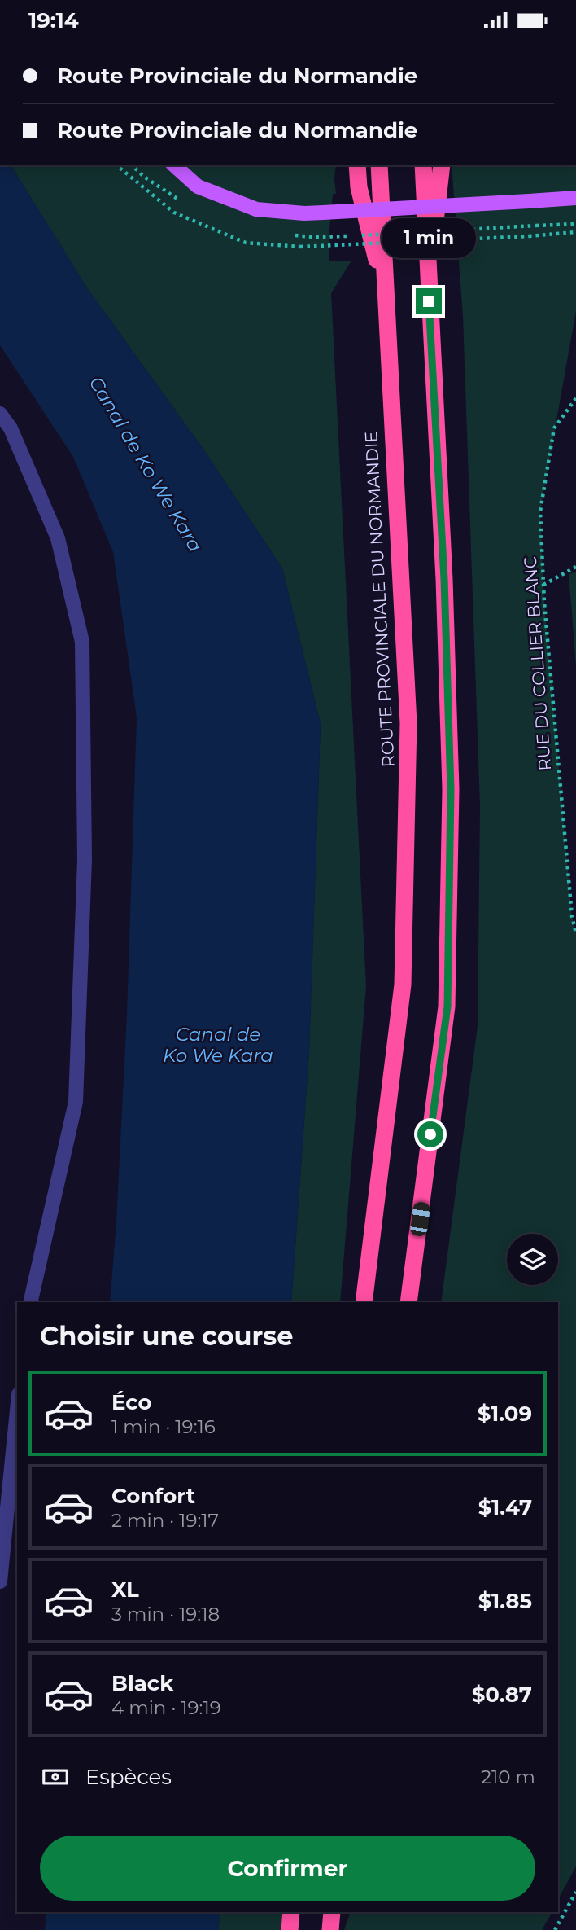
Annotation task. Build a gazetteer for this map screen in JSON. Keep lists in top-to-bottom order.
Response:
{
  "streets": {
    "highway": ["ROUTE PROVINCIALE DU NORMANDIE"],
    "path": ["RUE DU COLLIER BLANC"]
  },
  "water": ["Canal de Ko We Kara"],
  "page": {
    "status": "19:14",
    "banner": ["Route Provinciale du Normandie", "Route Provinciale du Normandie"],
    "bubble": "1 min",
    "heading": "Choisir une course",
    "list": [
      {
        "name": "Éco",
        "note": "1 min · 19:16",
        "value": "$1.09"
      },
      {
        "name": "Confort",
        "note": "2 min · 19:17",
        "value": "$1.47"
      },
      {
        "name": "XL",
        "note": "3 min · 19:18",
        "value": "$1.85"
      },
      {
        "name": "Black",
        "note": "4 min · 19:19",
        "value": "$0.87"
      }
    ],
    "pay": ["Espèces", "210 m"],
    "buttons": "Confirmer"
  }
}
